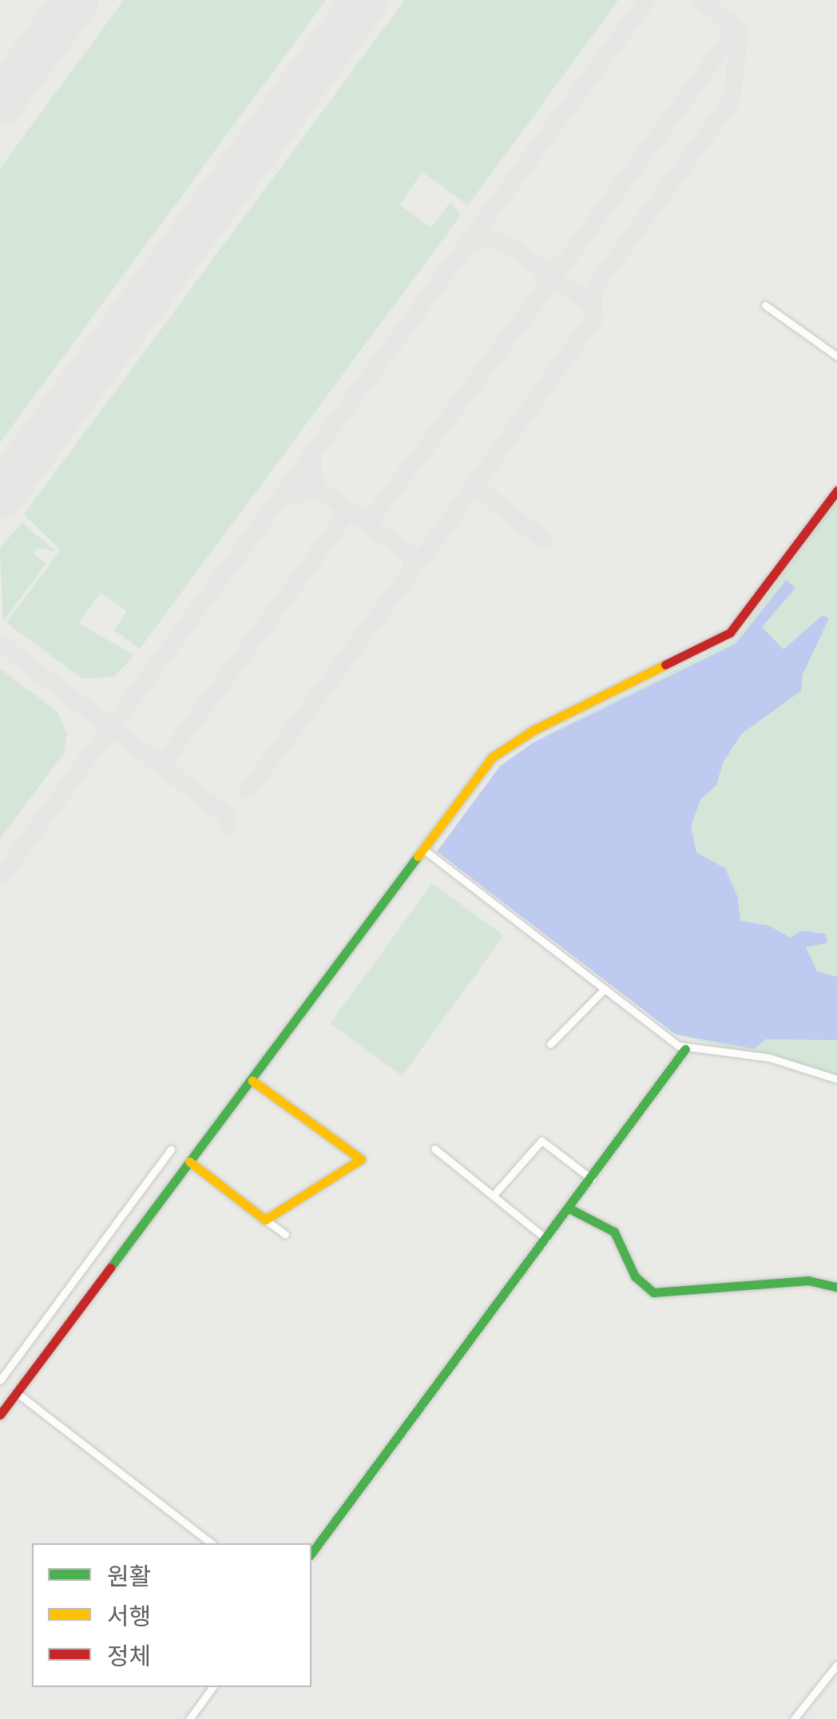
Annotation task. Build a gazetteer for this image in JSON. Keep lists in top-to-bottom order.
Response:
{
  "legend": ["원활", "서행", "정체"]
}
